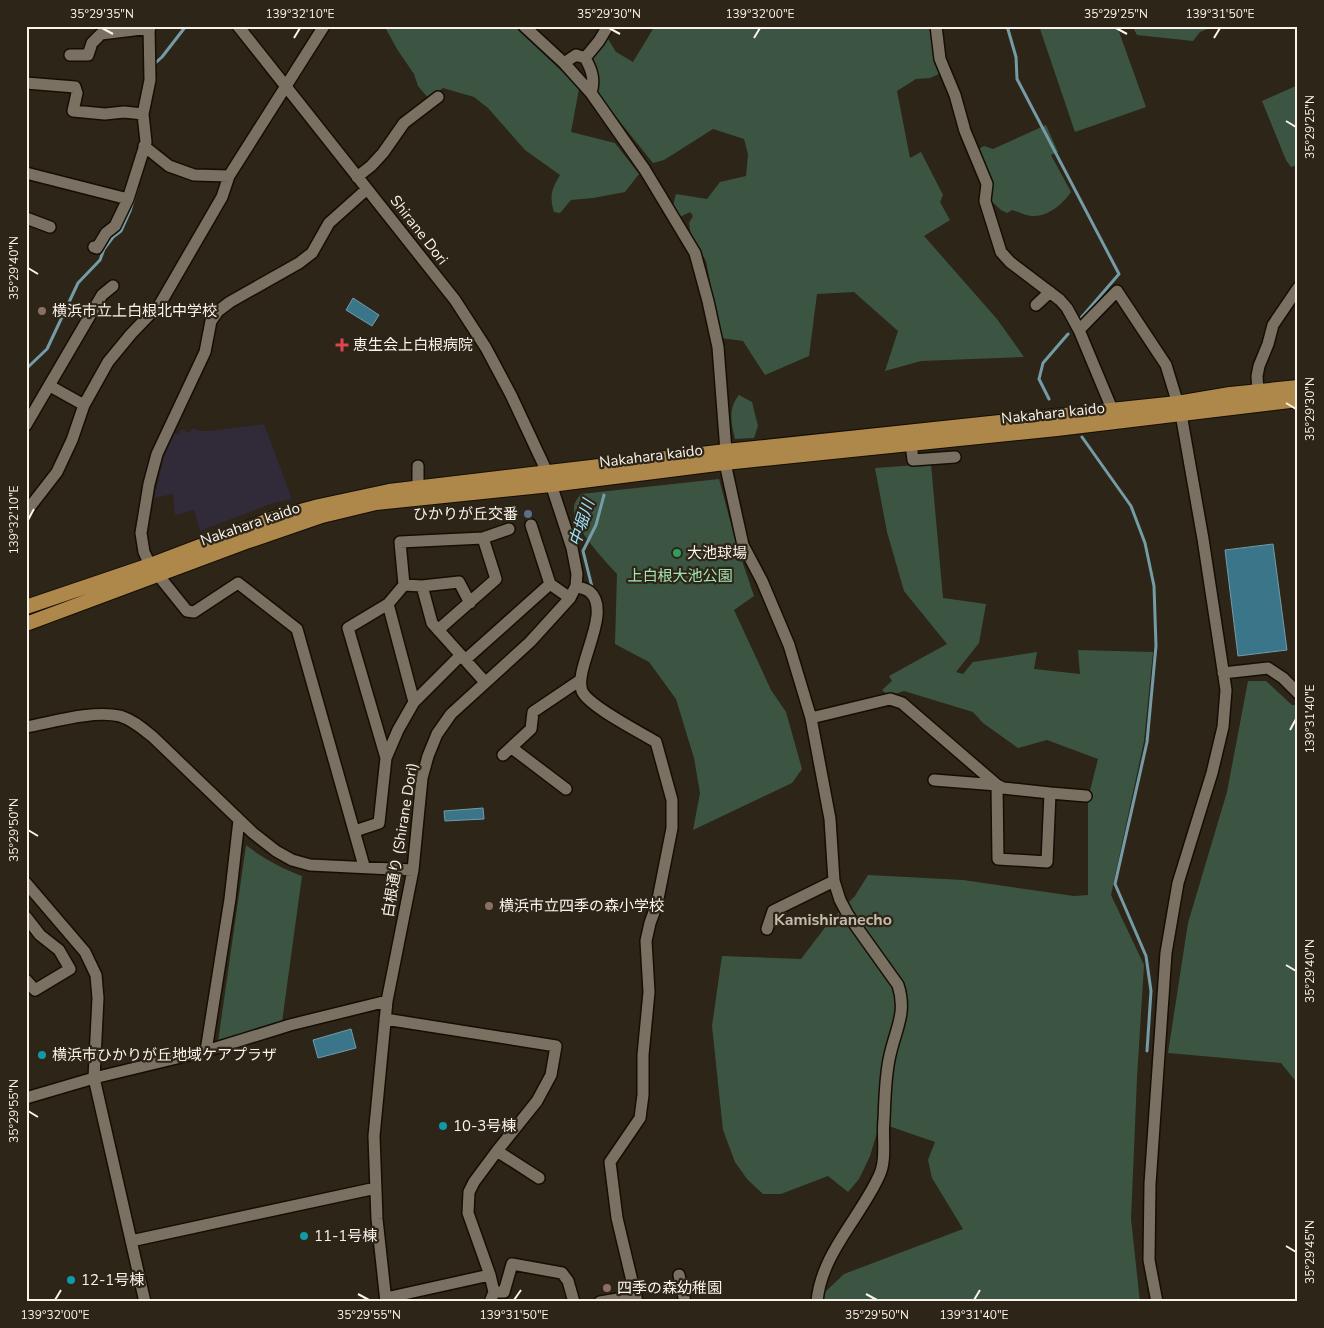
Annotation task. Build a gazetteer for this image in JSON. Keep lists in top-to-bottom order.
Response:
{
  "streets": {
    "main road": ["Nakahara kaido"],
    "street": ["Shirane Dori", "白根通り (Shirane Dori)"]
  },
  "crossings": [
    ["Shirane Dori", "Nakahara kaido"],
    ["Shirane Dori", "白根通り (Shirane Dori)"],
    ["Nakahara kaido", "白根通り (Shirane Dori)"]
  ],
  "districts": ["Kamishiranecho"],
  "water": ["中堀川"],
  "parks": ["上白根大池公園"],
  "places": {
    "other": [
      "横浜市立上白根北中学校",
      "ひかりが丘交番",
      "大池球場",
      "横浜市立四季の森小学校",
      "横浜市ひかりが丘地域ケアプラザ",
      "10-3号棟",
      "11-1号棟",
      "12-1号棟",
      "四季の森幼稚園"
    ],
    "health": ["恵生会上白根病院"]
  },
  "coordinates": [
    "35°29'35\"N",
    "139°32'10\"E",
    "35°29'30\"N",
    "139°32'00\"E",
    "35°29'25\"N",
    "139°31'50\"E",
    "35°29'40\"N",
    "139°31'40\"E",
    "35°29'50\"N",
    "35°29'55\"N",
    "35°29'45\"N"
  ]
}
